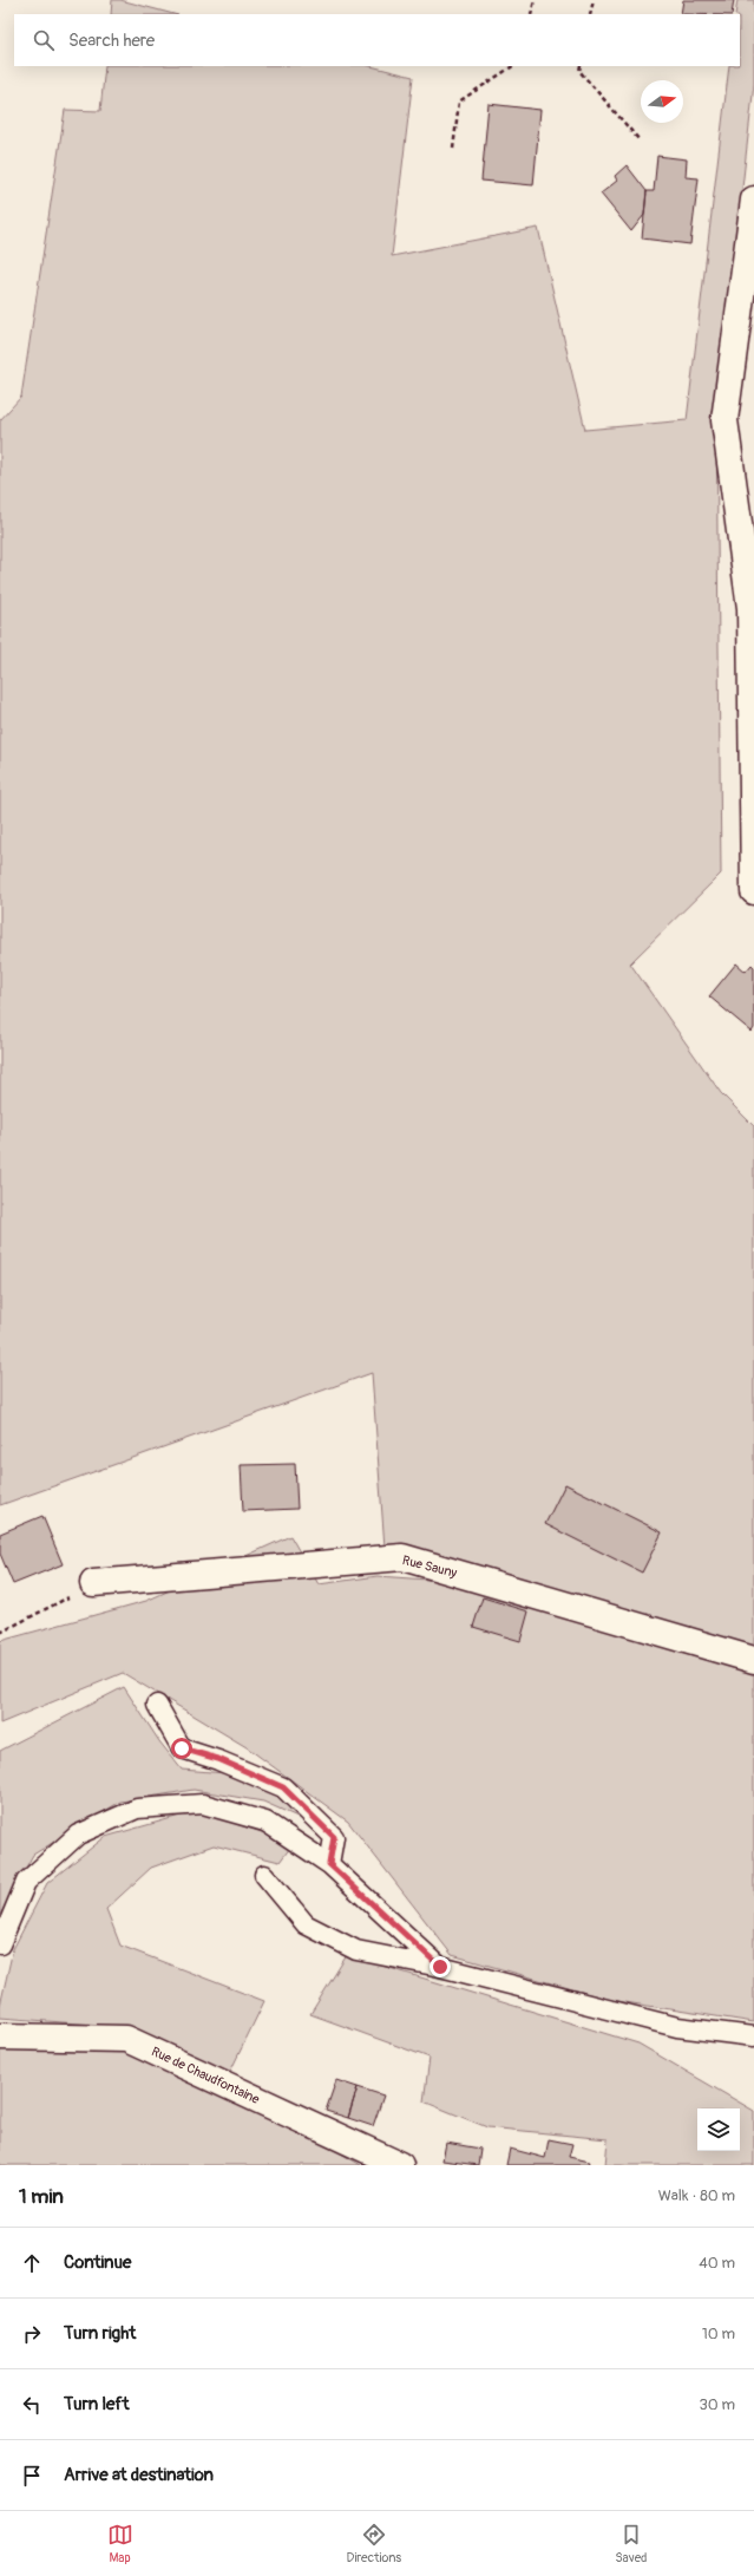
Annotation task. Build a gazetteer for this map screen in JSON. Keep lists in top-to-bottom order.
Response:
{
  "streets": {
    "street": ["Rue Sauny", "Rue de Chaudfontaine"]
  },
  "north": "right",
  "page": {
    "search": "Search here",
    "heading": ["1 min", "Walk · 80 m"],
    "list": [
      ["Continue", "40 m"],
      ["Turn right", "10 m"],
      ["Turn left", "30 m"],
      "Arrive at destination"
    ],
    "nav": ["Map", "Directions", "Saved"]
  }
}
